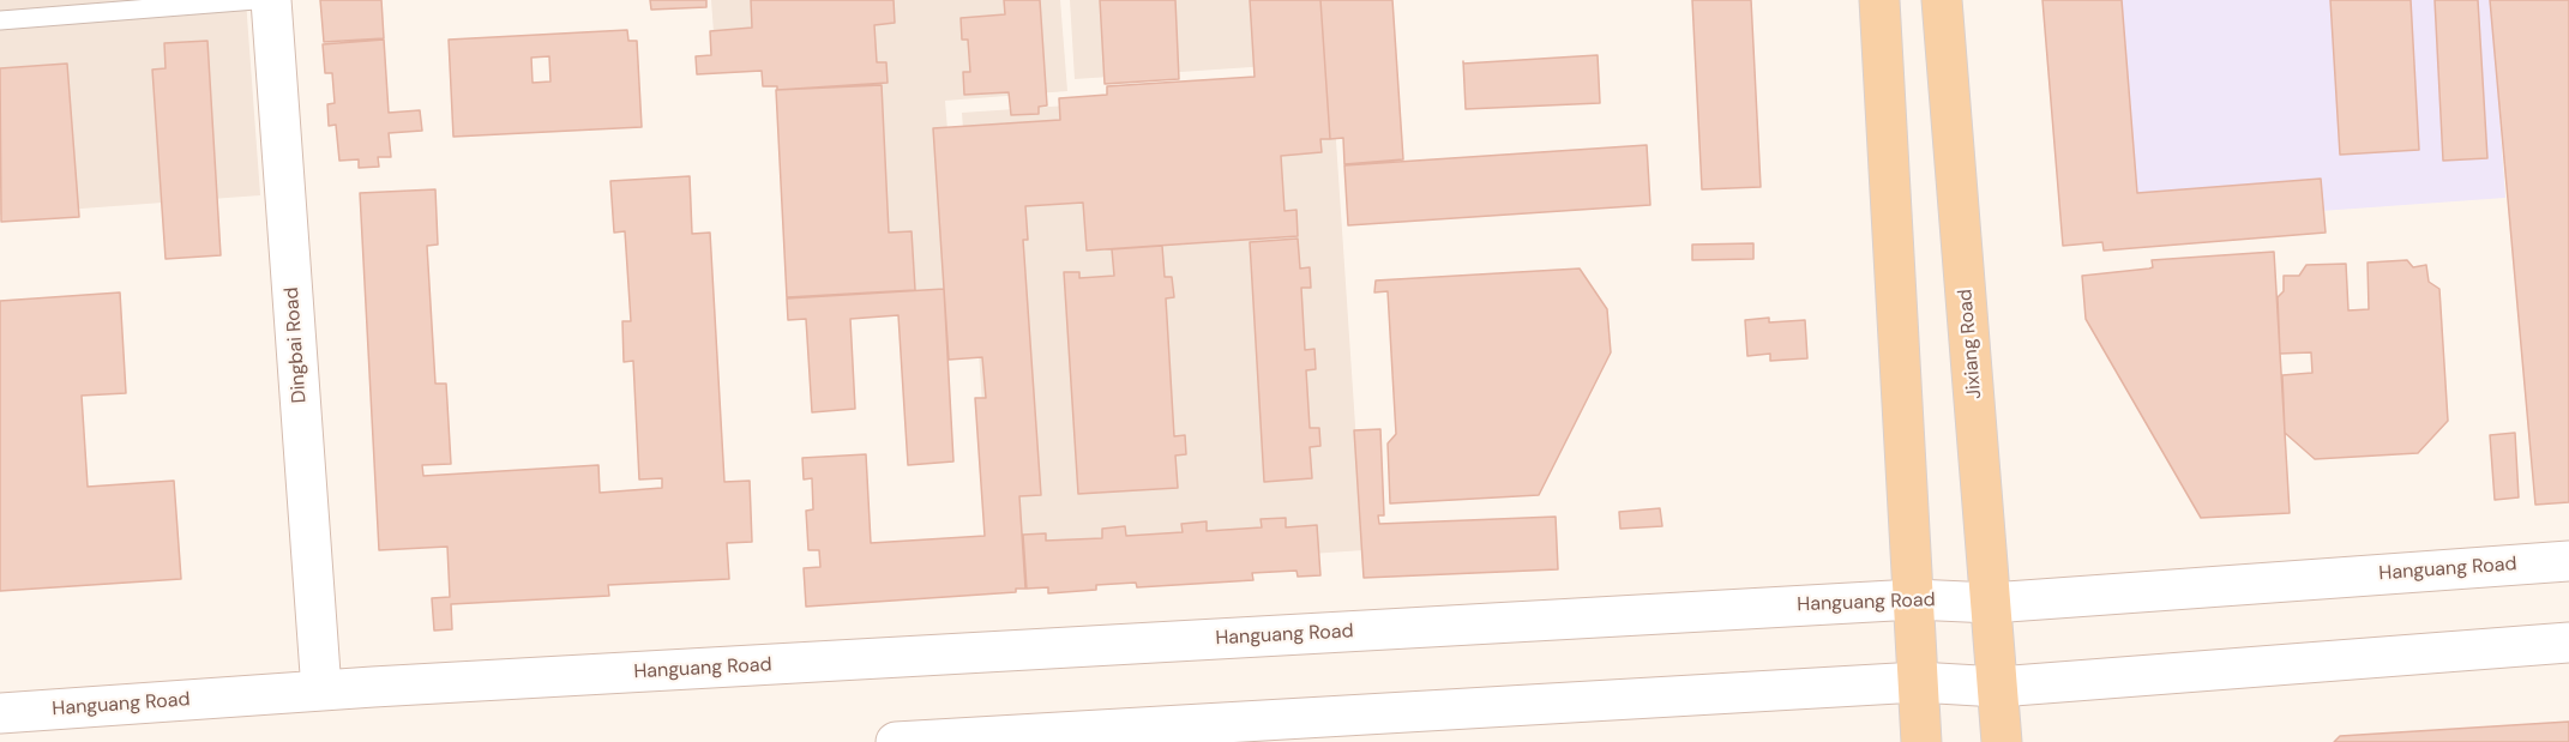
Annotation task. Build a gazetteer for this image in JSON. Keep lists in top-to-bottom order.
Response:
{
  "streets": {
    "main road": ["Jixiang Road", "Dingbai Road", "Hanguang Road"]
  },
  "crossings": [
    ["Jixiang Road", "Hanguang Road"],
    ["Dingbai Road", "Hanguang Road"]
  ]
}
